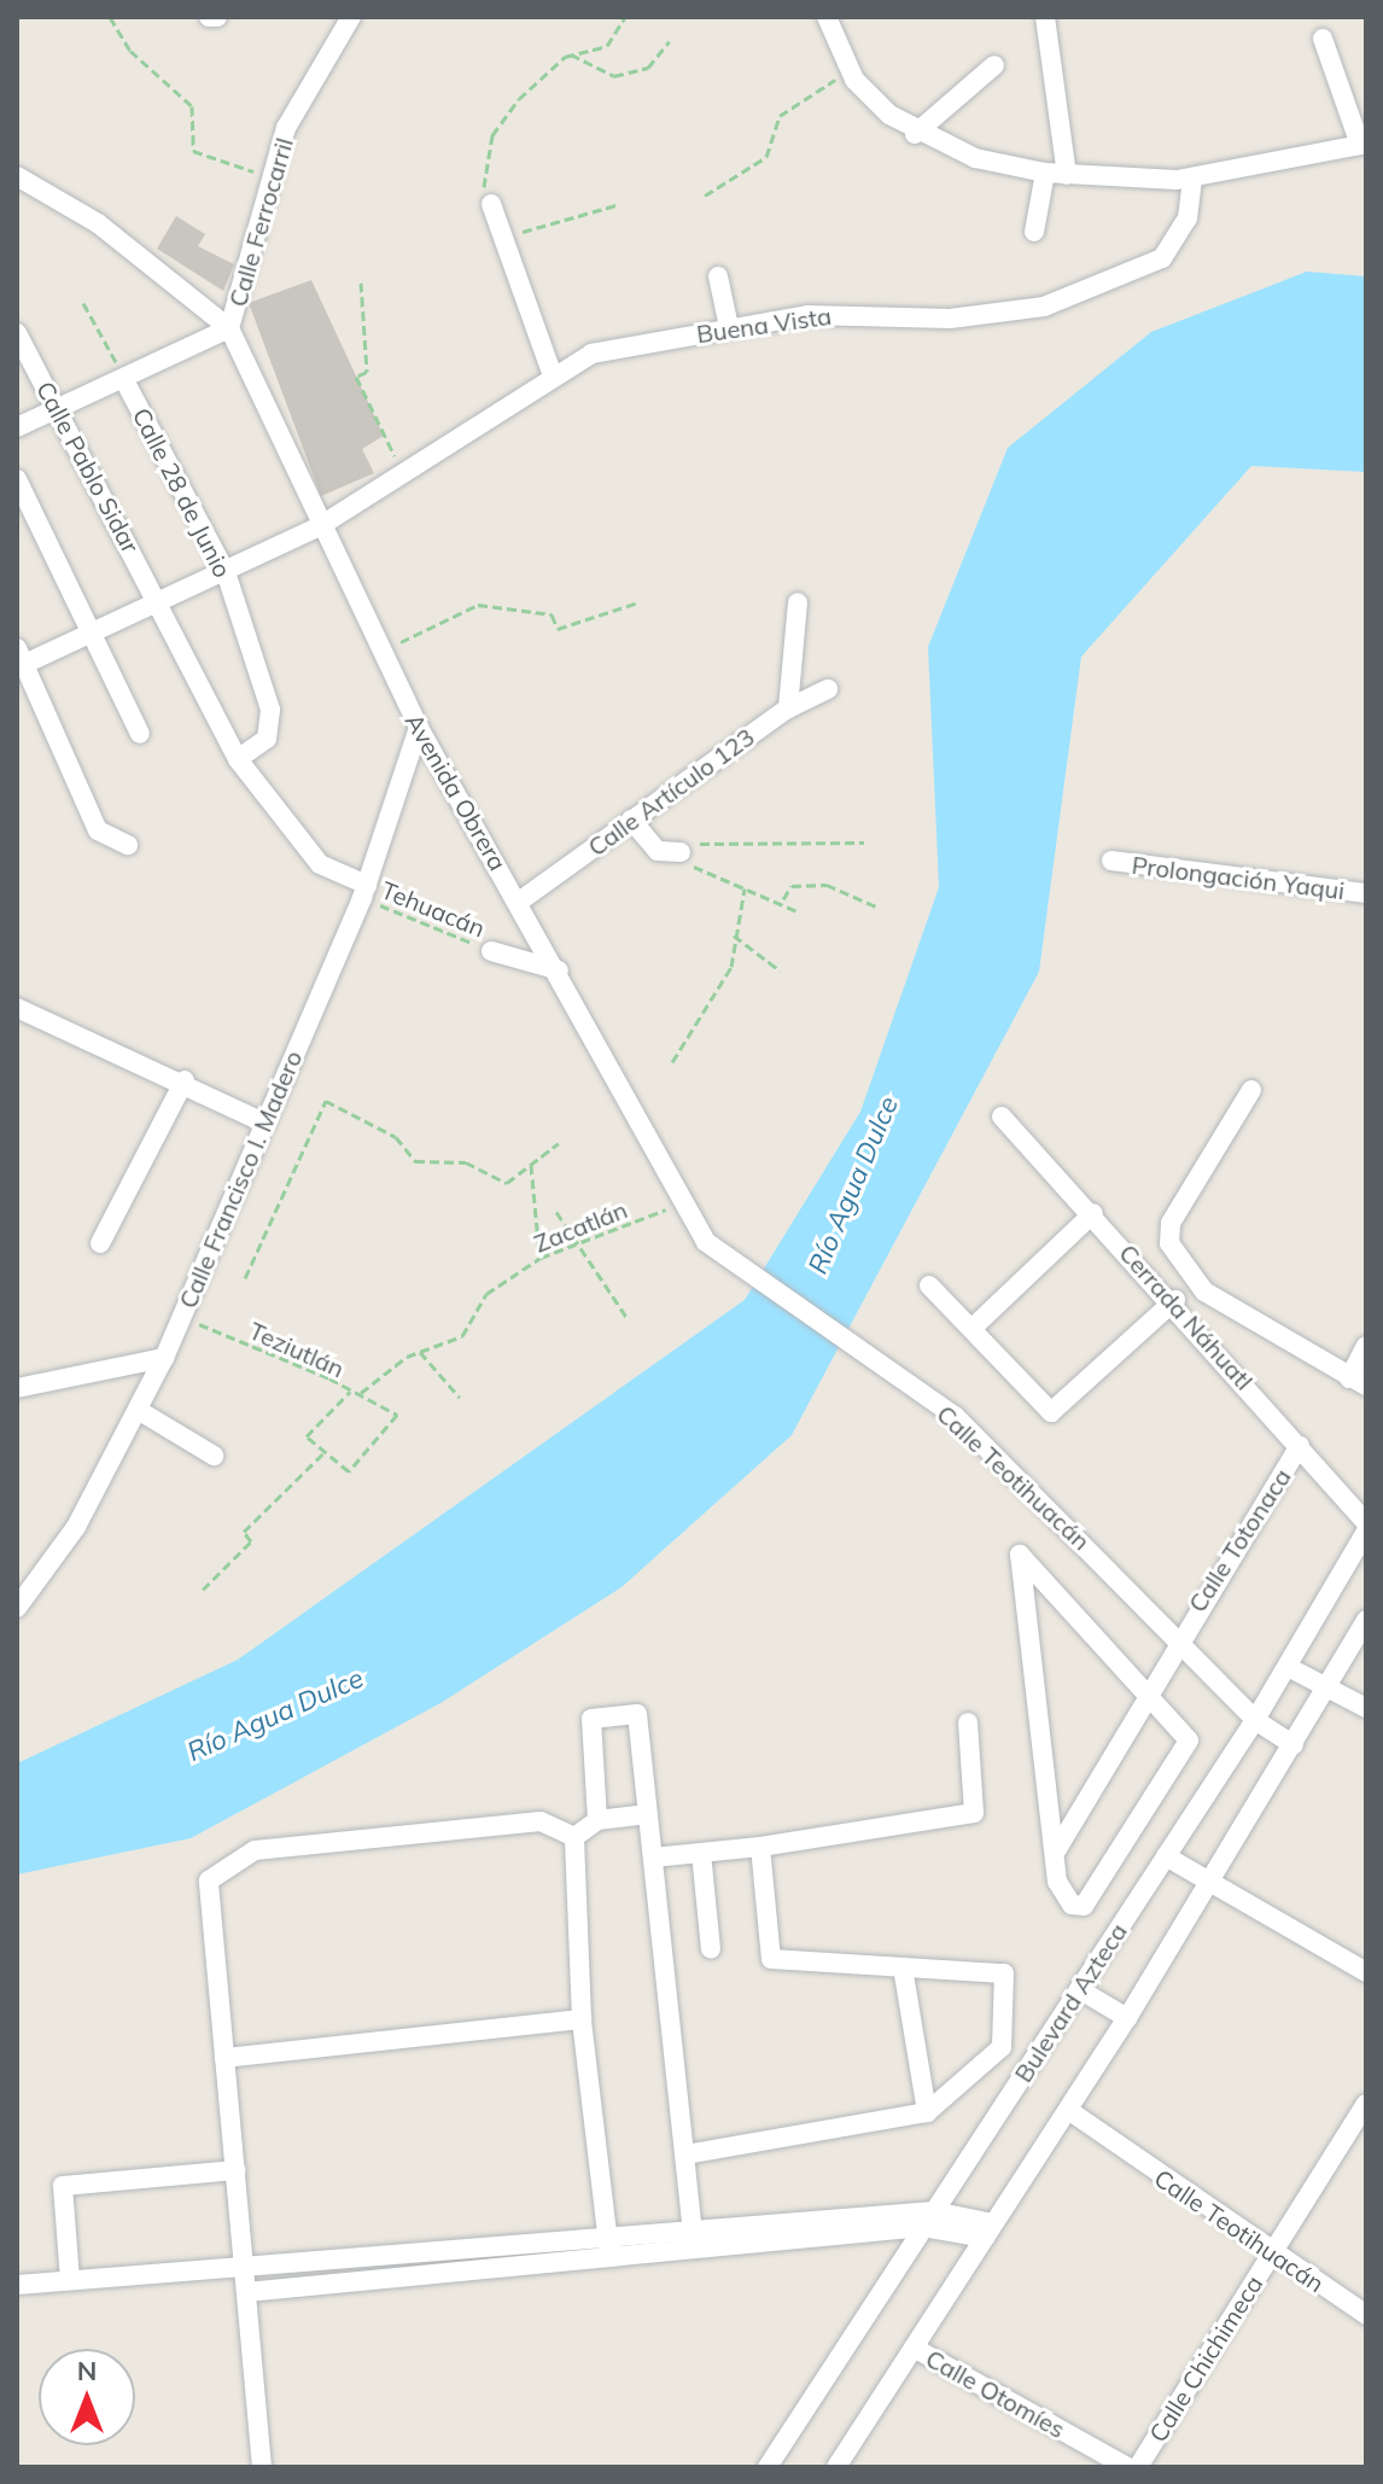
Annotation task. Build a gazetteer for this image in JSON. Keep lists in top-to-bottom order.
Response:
{
  "streets": {
    "street": [
      "Calle Ferrocarril",
      "Buena Vista",
      "Calle Pablo Sidar",
      "Calle 28 de Junio",
      "Avenida Obrera",
      "Calle Artículo 123",
      "Prolongación Yaqui",
      "Calle Francisco I. Madero",
      "Cerrada Náhuatl",
      "Calle Teotihuacán",
      "Calle Totonaca",
      "Bulevard Azteca",
      "Calle Chichimeca",
      "Calle Otomíes"
    ],
    "path": ["Tehuacán", "Zacatlán", "Teziutlán"]
  },
  "crossings": [
    ["Calle Ferrocarril", "Avenida Obrera"],
    ["Buena Vista", "Calle Pablo Sidar"],
    ["Buena Vista", "Calle 28 de Junio"],
    ["Buena Vista", "Avenida Obrera"],
    ["Calle Pablo Sidar", "Calle 28 de Junio"],
    ["Calle Pablo Sidar", "Tehuacán"],
    ["Calle Pablo Sidar", "Calle Francisco I. Madero"],
    ["Avenida Obrera", "Calle Artículo 123"],
    ["Avenida Obrera", "Calle Francisco I. Madero"],
    ["Avenida Obrera", "Zacatlán"],
    ["Avenida Obrera", "Calle Teotihuacán"],
    ["Tehuacán", "Calle Francisco I. Madero"],
    ["Calle Francisco I. Madero", "Teziutlán"],
    ["Zacatlán", "Teziutlán"],
    ["Cerrada Náhuatl", "Calle Totonaca"],
    ["Calle Teotihuacán", "Calle Totonaca"],
    ["Calle Teotihuacán", "Bulevard Azteca"],
    ["Calle Teotihuacán", "Calle Chichimeca"]
  ],
  "water": ["Río Agua Dulce"],
  "north": "top"
}
